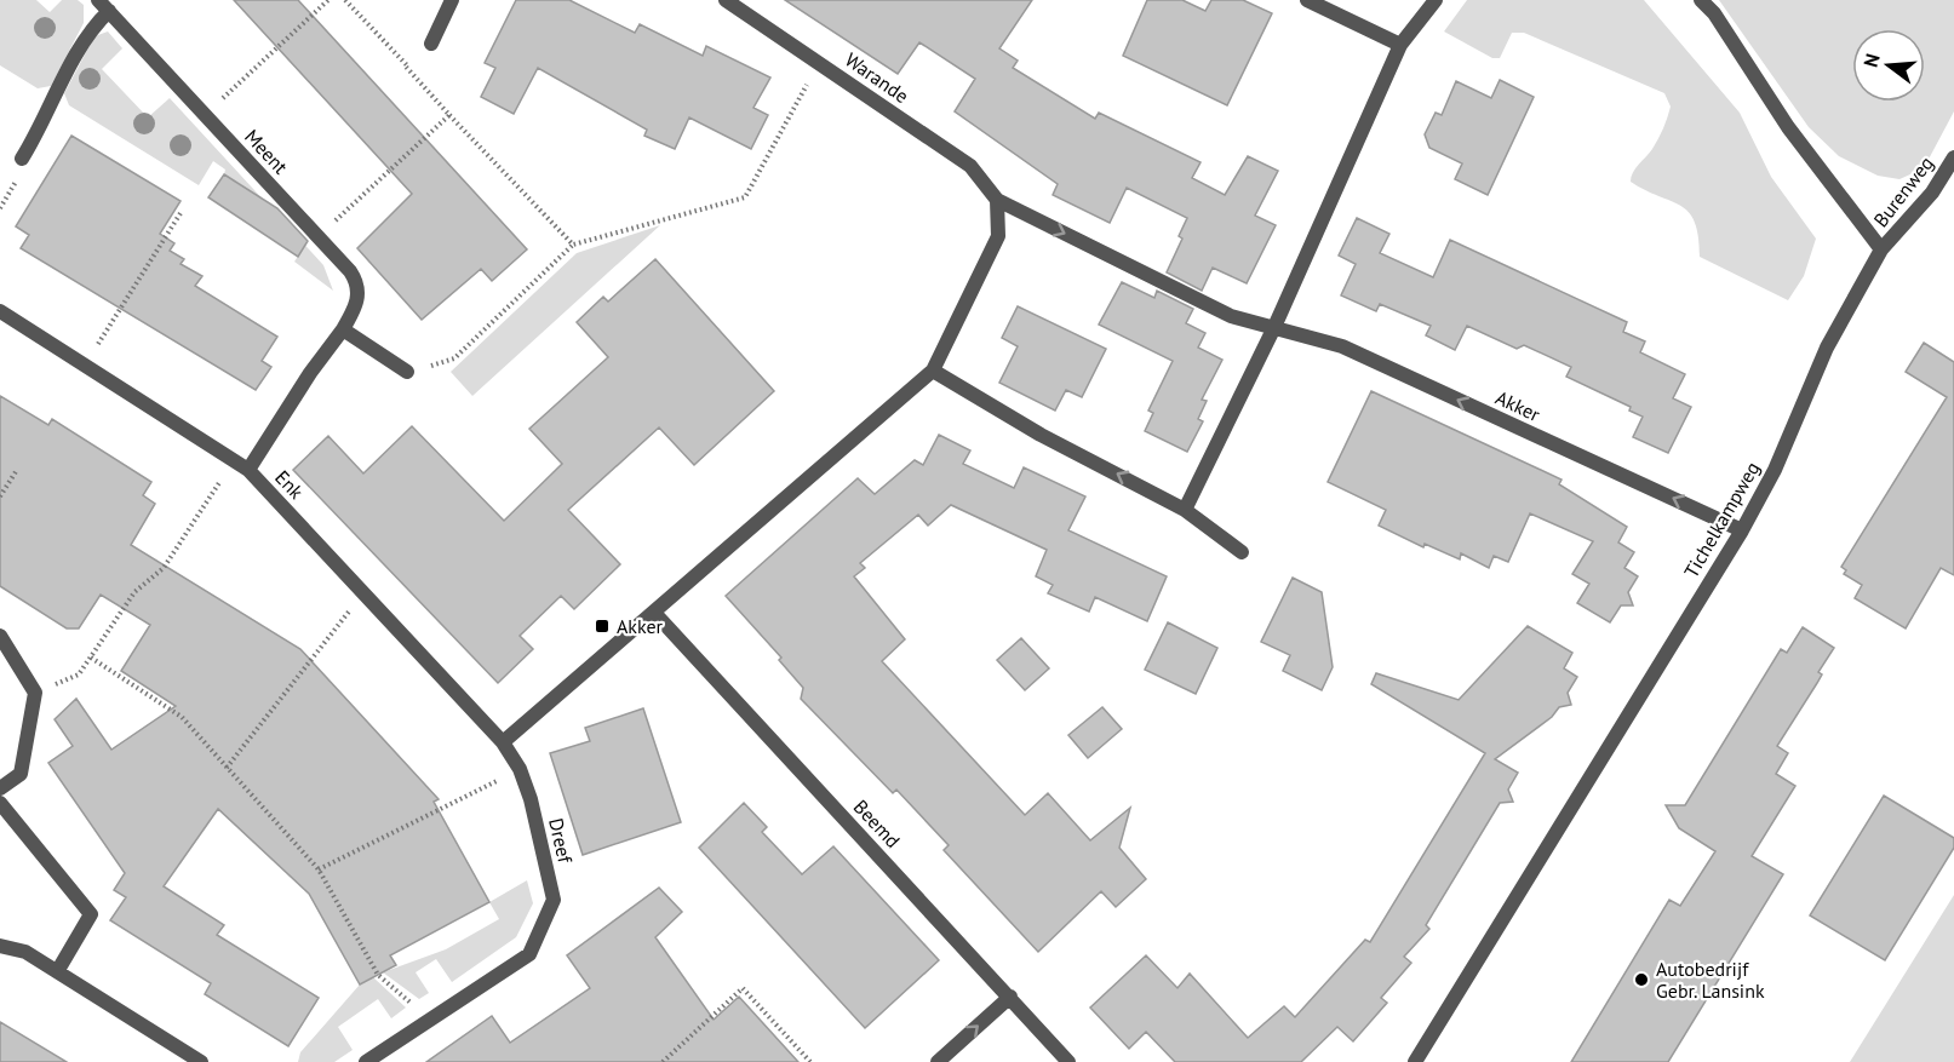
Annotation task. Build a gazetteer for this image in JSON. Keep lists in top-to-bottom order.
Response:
{
  "streets": {
    "street": [
      "Warande",
      "Meent",
      "Burenweg",
      "Akker",
      "Enk",
      "Tichelkampweg",
      "Beemd",
      "Dreef"
    ]
  },
  "crossings": [
    ["Warande", "Akker"],
    ["Meent", "Enk"],
    ["Burenweg", "Tichelkampweg"],
    ["Akker", "Tichelkampweg"],
    ["Enk", "Dreef"]
  ],
  "places": {
    "transit": ["Akker"],
    "other": ["Autobedrijf Gebr. Lansink"]
  },
  "north": "left"
}
